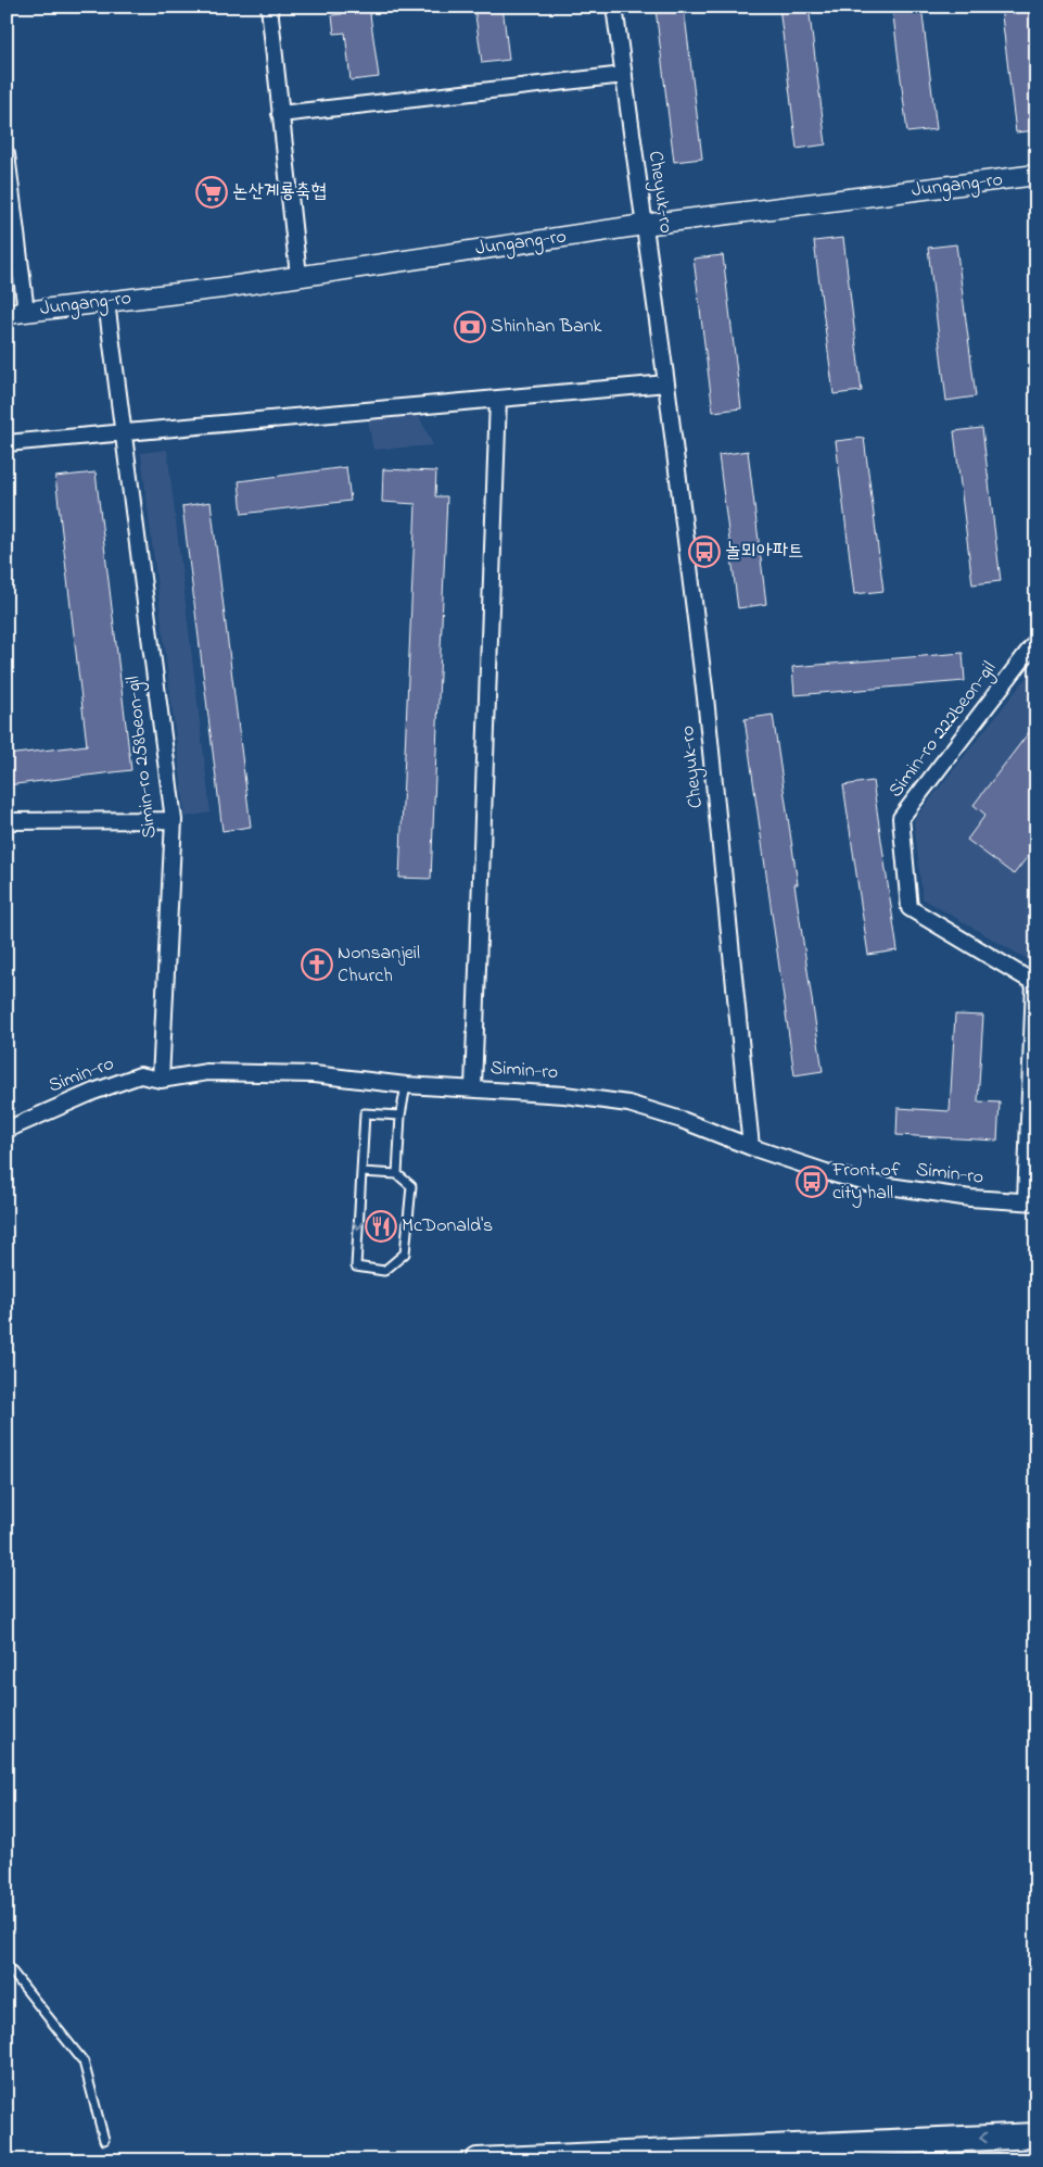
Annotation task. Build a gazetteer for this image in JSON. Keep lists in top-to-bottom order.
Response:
{
  "streets": {
    "street": [
      "Jungang-ro",
      "Cheyuk-ro",
      "Simin-ro 222beon-gil",
      "Simin-ro 258beon-gil",
      "Simin-ro"
    ]
  },
  "crossings": [
    ["Jungang-ro", "Cheyuk-ro"],
    ["Jungang-ro", "Simin-ro 258beon-gil"],
    ["Cheyuk-ro", "Simin-ro"],
    ["Simin-ro 222beon-gil", "Simin-ro"],
    ["Simin-ro 258beon-gil", "Simin-ro"]
  ],
  "places": {
    "supermarket": ["논산계룡축협"],
    "bank": ["Shinhan Bank"],
    "bus stop": ["놀뫼아파트", "Front of city hall"],
    "church": ["Nonsanjeil Church"],
    "restaurant": ["McDonald's"]
  }
}
